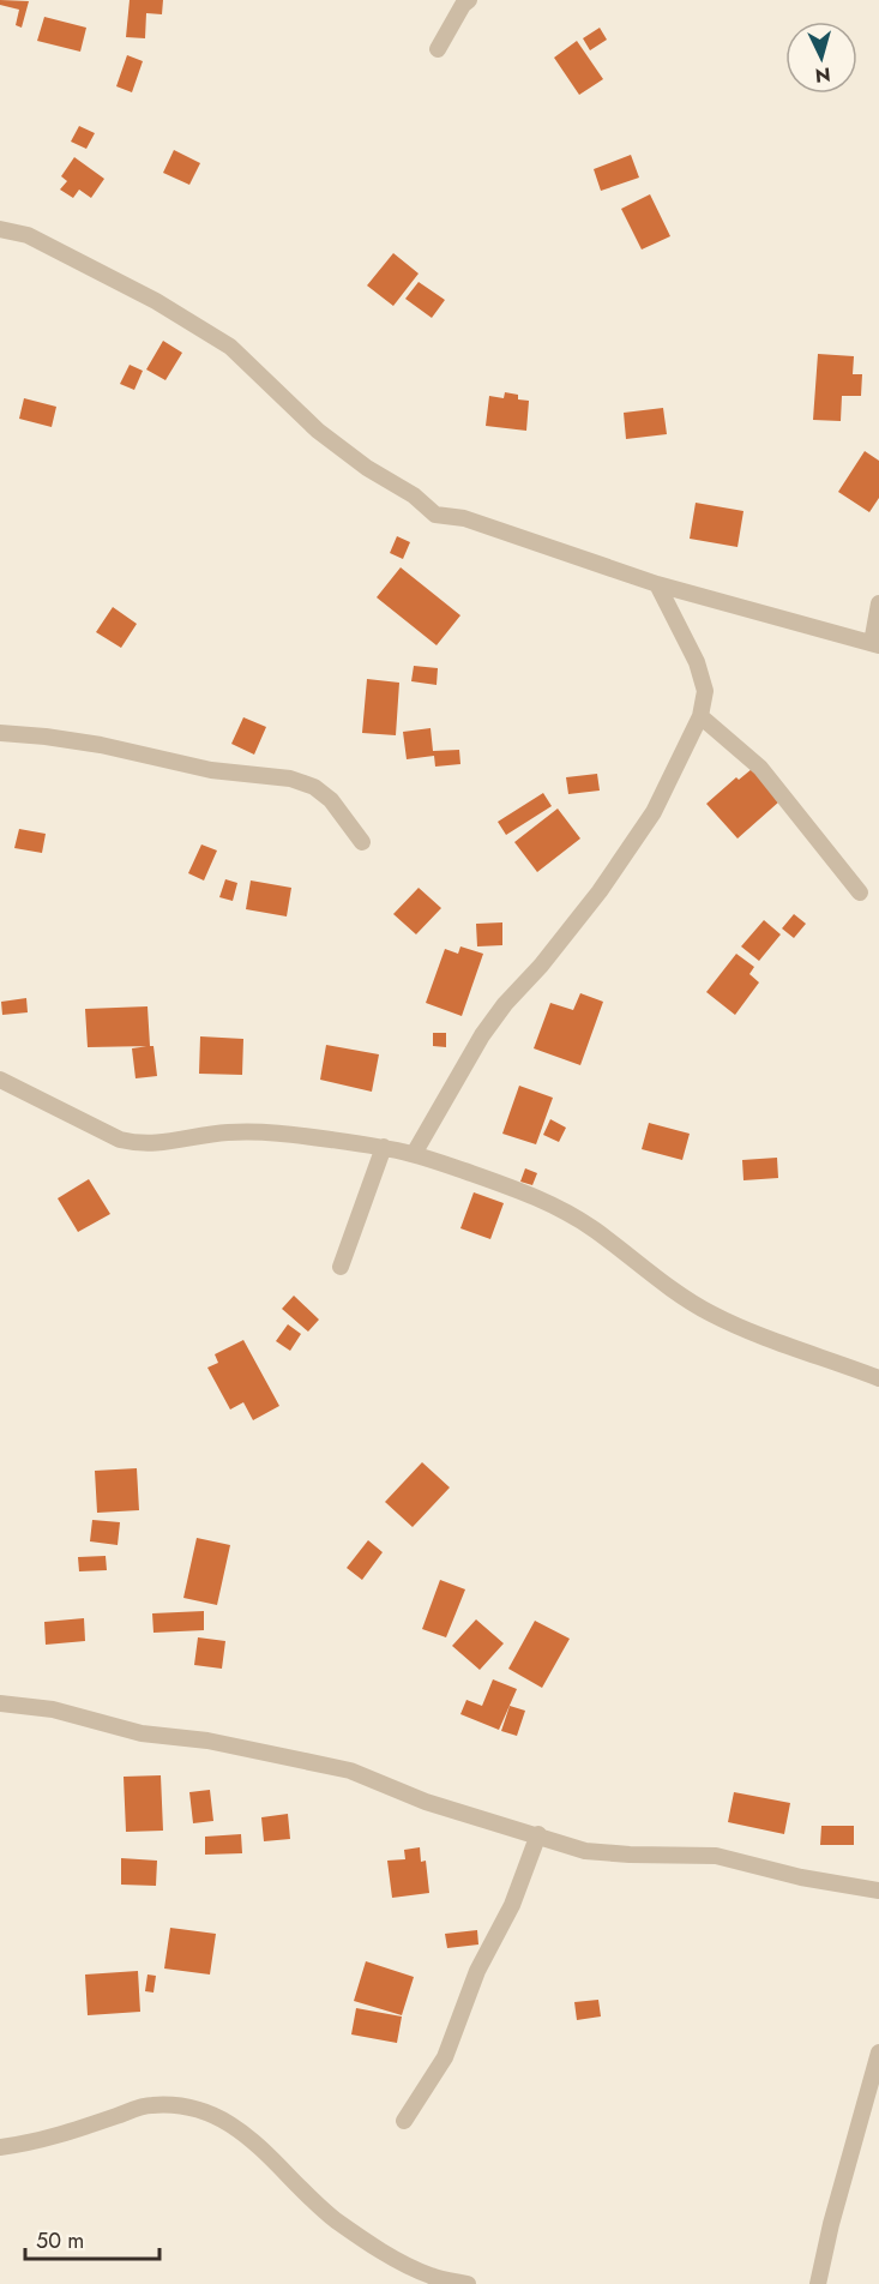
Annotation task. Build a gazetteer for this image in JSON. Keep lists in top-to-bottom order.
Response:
{
  "scale_bar": "50 m",
  "north": "bottom"
}
